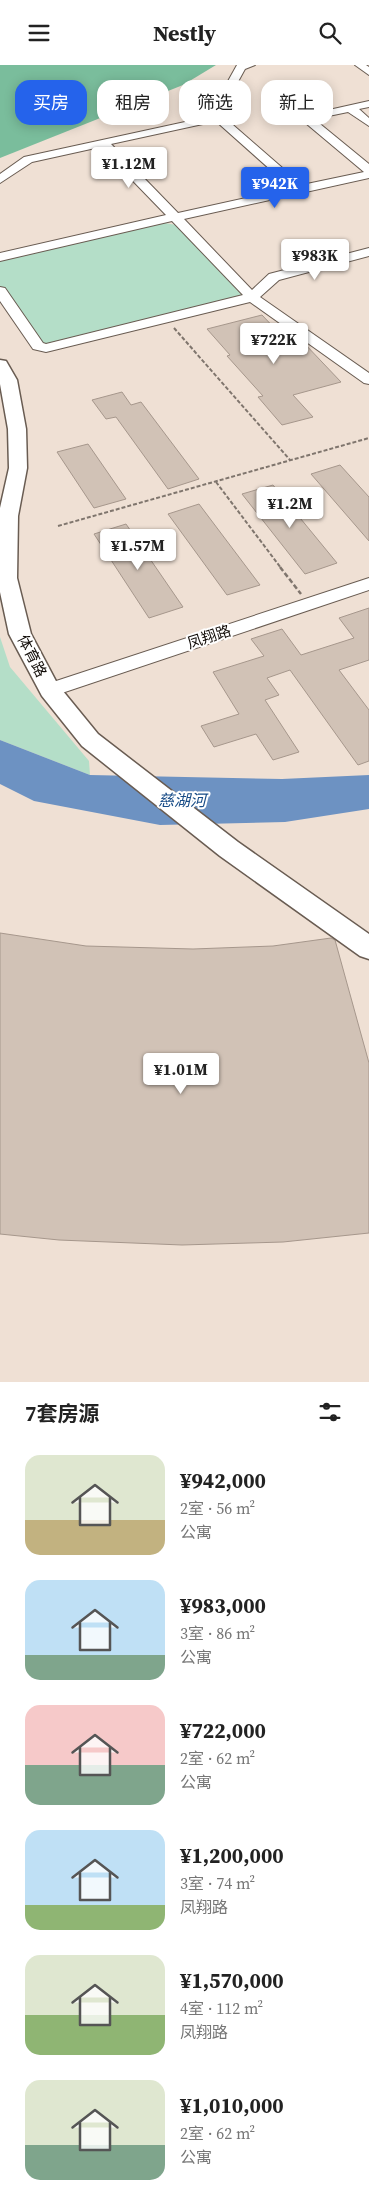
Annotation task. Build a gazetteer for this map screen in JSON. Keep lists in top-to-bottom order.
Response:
{
  "streets": {
    "street": ["凤翔路", "体育路"]
  },
  "crossings": [
    ["凤翔路", "体育路"]
  ],
  "water": ["慈湖河"],
  "page": {
    "header": "Nestly",
    "chip": [
      "买房",
      "租房",
      "筛选",
      "新上"
    ],
    "price": [
      "¥1.12M",
      "¥942K",
      "¥983K",
      "¥722K",
      "¥1.2M",
      "¥1.57M",
      "¥1.01M"
    ],
    "heading": "7套房源",
    "list": [
      {
        "name": "¥942,000",
        "note": "2室 · 56 m² · 公寓"
      },
      {
        "name": "¥983,000",
        "note": "3室 · 86 m² · 公寓"
      },
      {
        "name": "¥722,000",
        "note": "2室 · 62 m² · 公寓"
      },
      {
        "name": "¥1,200,000",
        "note": "3室 · 74 m² · 凤翔路"
      },
      {
        "name": "¥1,570,000",
        "note": "4室 · 112 m² · 凤翔路"
      },
      {
        "name": "¥1,010,000",
        "note": "2室 · 62 m² · 公寓"
      }
    ]
  }
}
